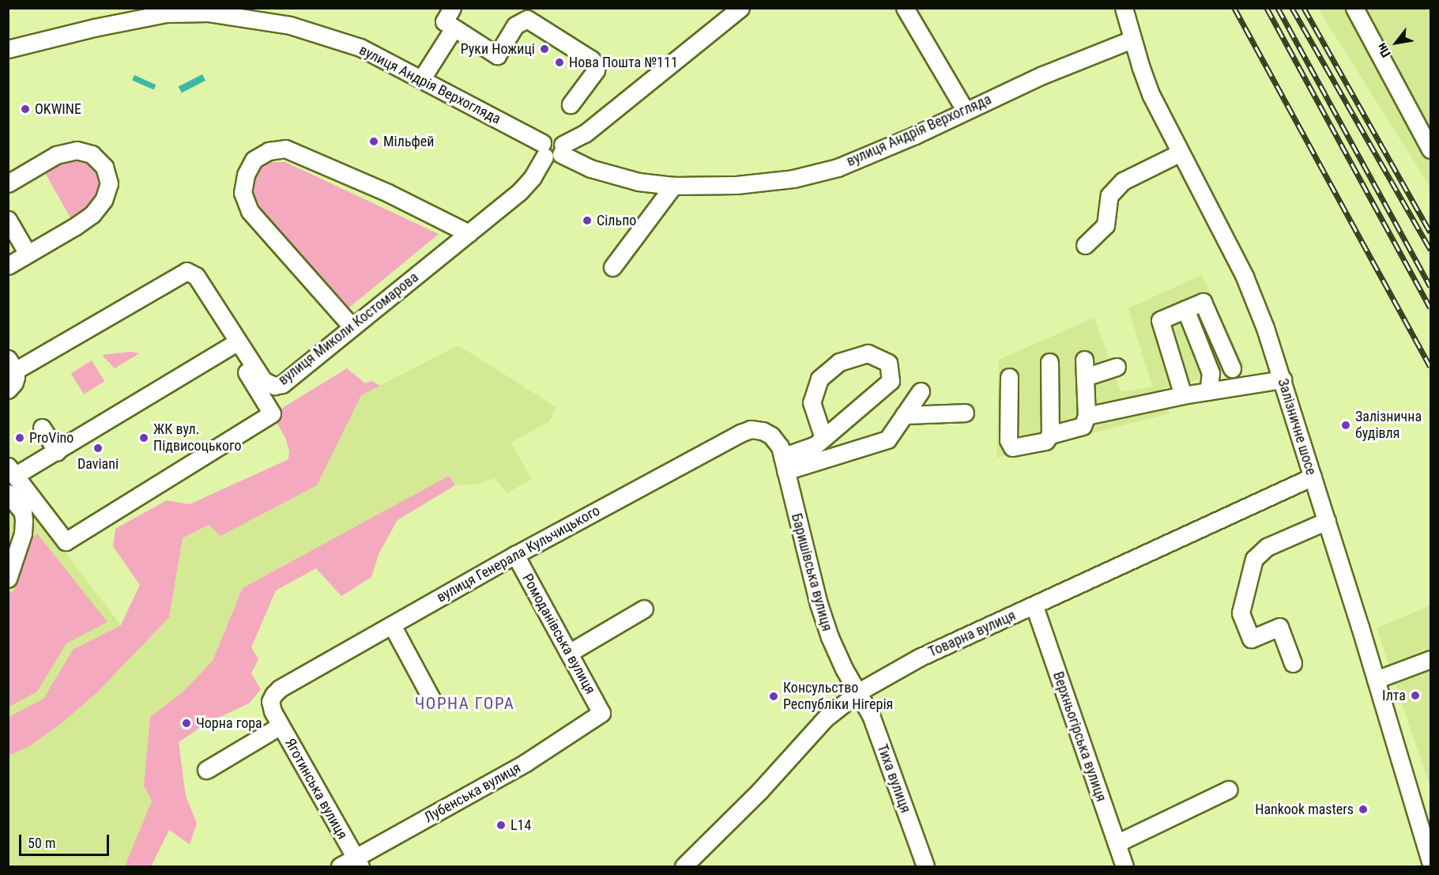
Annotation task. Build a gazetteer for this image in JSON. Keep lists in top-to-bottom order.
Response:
{
  "streets": {
    "street": [
      "вулиця Андрія Верхогляда",
      "вулиця Миколи Костомарова",
      "Залізничне шосе",
      "вулиця Генерала Кульчицького",
      "Баришівська вулиця",
      "Ромоданівська вулиця",
      "Товарна вулиця",
      "Верхньогірська вулиця",
      "Тиха вулиця",
      "Яготинська вулиця",
      "Лубенська вулиця"
    ]
  },
  "crossings": [
    ["вулиця Андрія Верхогляда", "вулиця Миколи Костомарова"],
    ["вулиця Андрія Верхогляда", "Залізничне шосе"],
    ["Залізничне шосе", "Товарна вулиця"],
    ["вулиця Генерала Кульчицького", "Баришівська вулиця"],
    ["вулиця Генерала Кульчицького", "Ромоданівська вулиця"],
    ["вулиця Генерала Кульчицького", "Яготинська вулиця"],
    ["Баришівська вулиця", "Товарна вулиця"],
    ["Баришівська вулиця", "Тиха вулиця"],
    ["Ромоданівська вулиця", "Лубенська вулиця"],
    ["Товарна вулиця", "Верхньогірська вулиця"],
    ["Товарна вулиця", "Тиха вулиця"],
    ["Яготинська вулиця", "Лубенська вулиця"]
  ],
  "districts": ["ЧОРНА ГОРА"],
  "places": [
    "Руки Ножиці",
    "Нова Пошта №111",
    "OKWINE",
    "Мільфей",
    "Сільпо",
    "Залізнична будівля",
    "ProVino",
    "ЖК вул. Підвисоцького",
    "Daviani",
    "Ілта",
    "Консульство Республіки Нігерія",
    "Чорна гора",
    "Hankook masters",
    "L14"
  ],
  "scale_bar": "50 m",
  "north": "bottom left"
}
